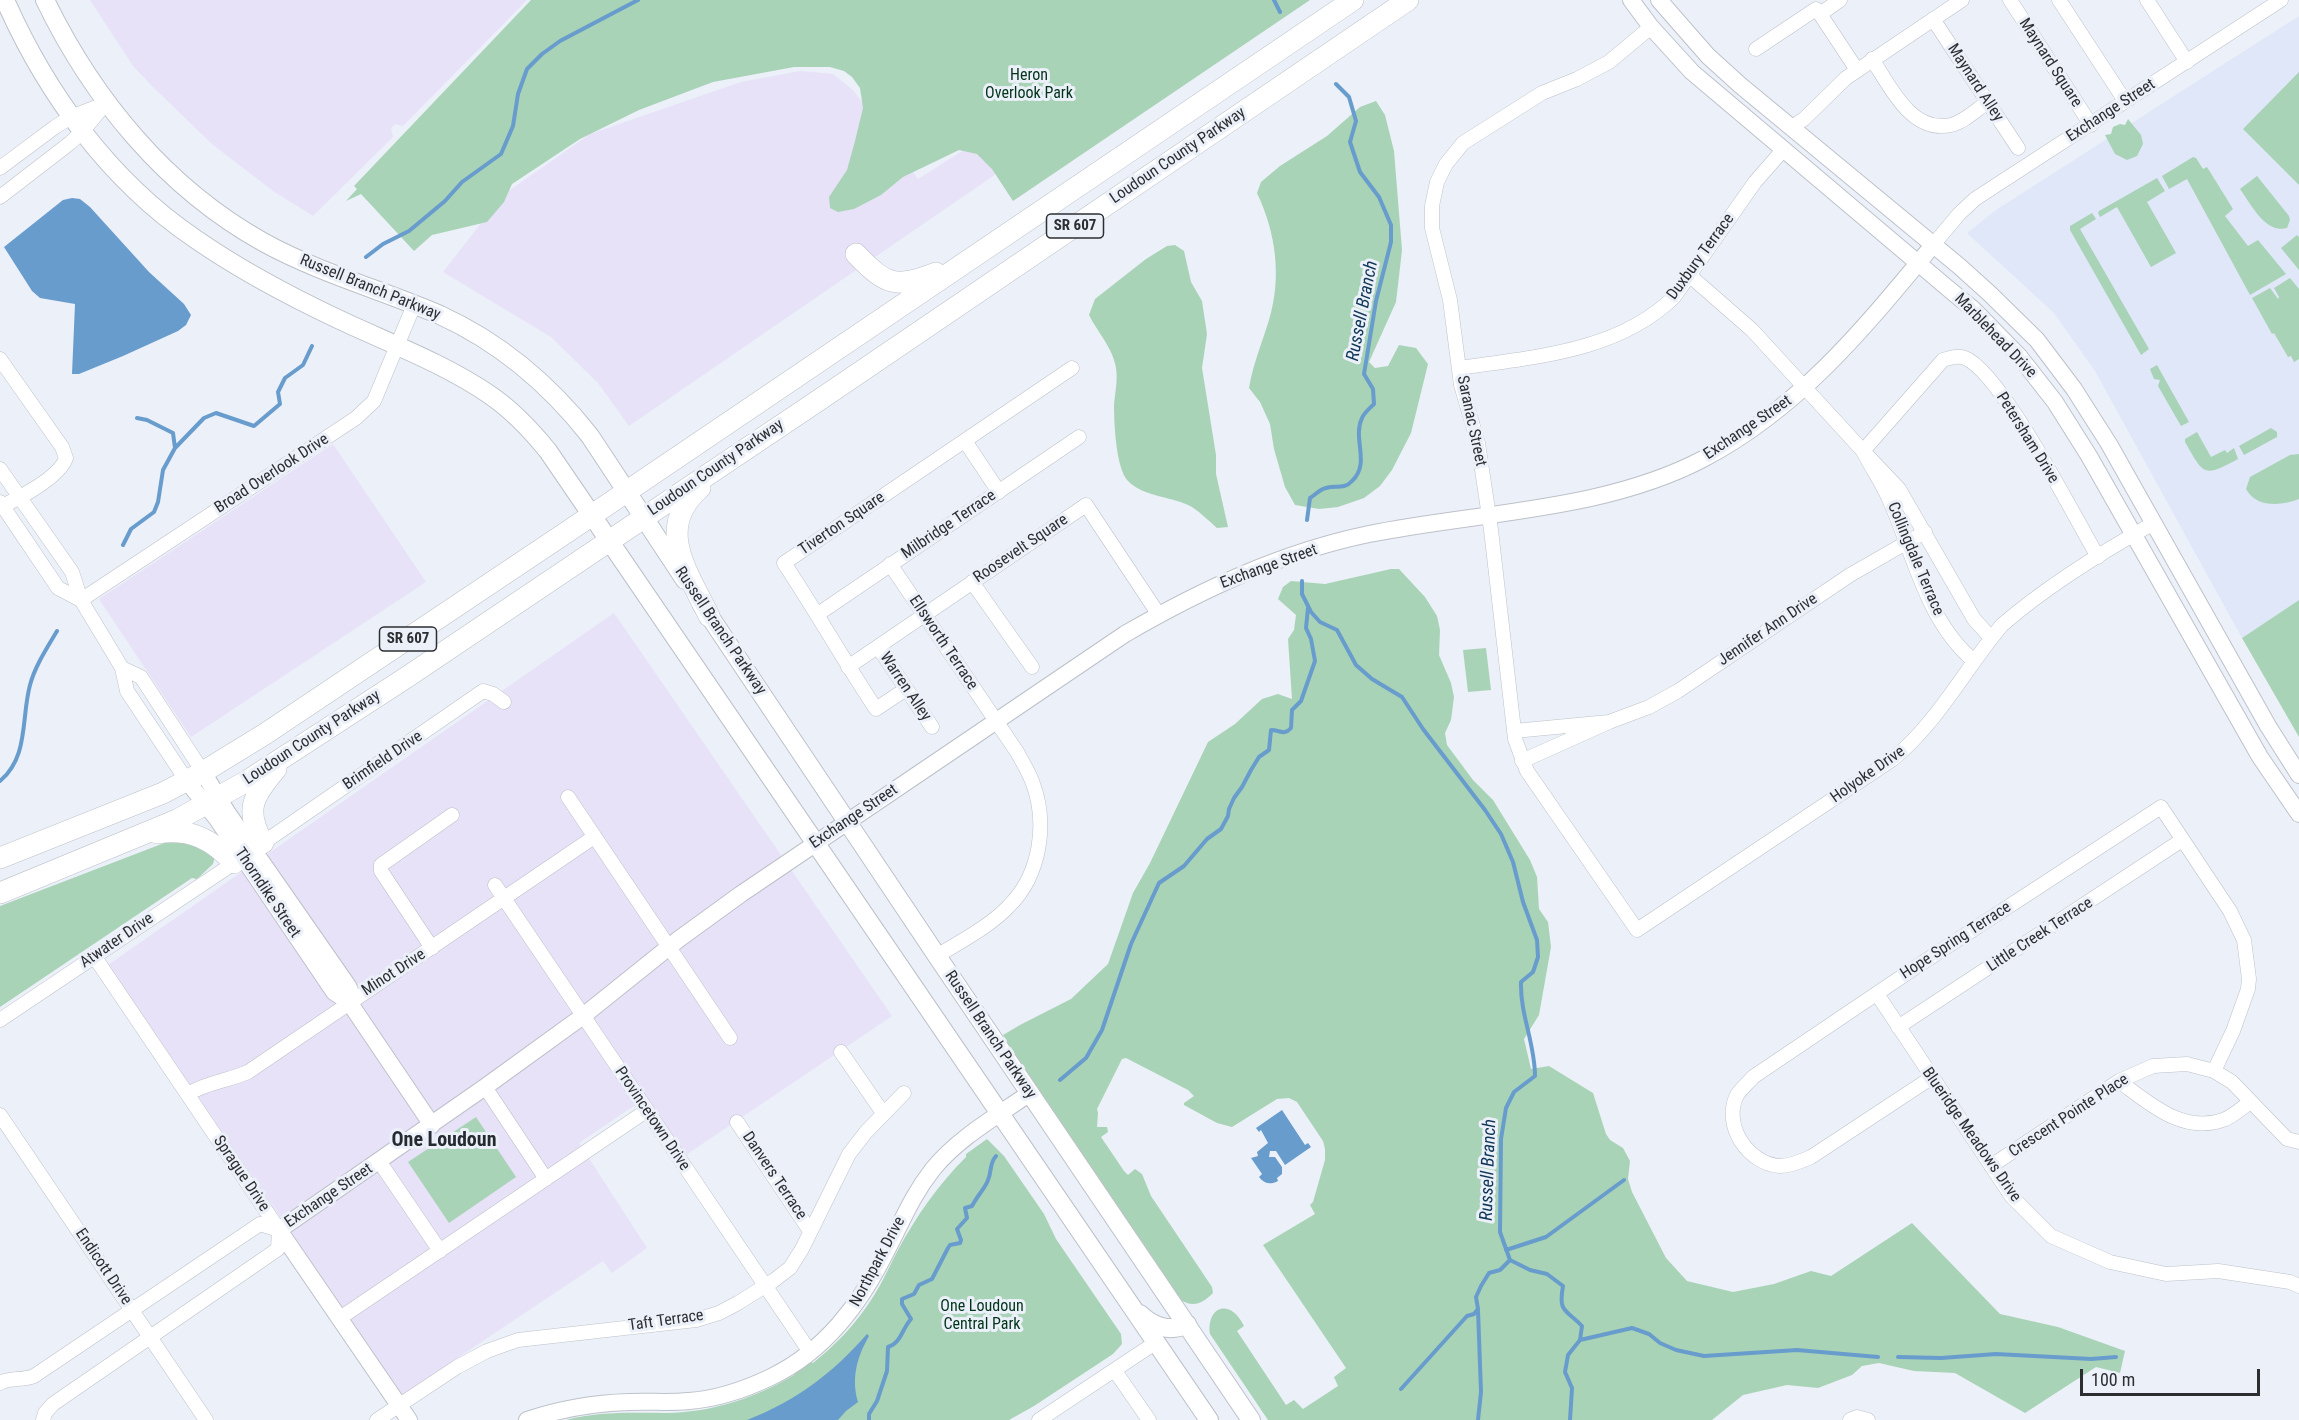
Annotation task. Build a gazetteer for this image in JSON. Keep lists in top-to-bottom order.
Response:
{
  "streets": {
    "main road": ["Loudoun County Parkway", "SR 607", "Russell Branch Parkway"],
    "street": [
      "Maynard Square",
      "Maynard Alley",
      "Exchange Street",
      "Duxbury Terrace",
      "Marblehead Drive",
      "Saranac Street",
      "Petersham Drive",
      "Broad Overlook Drive",
      "Tiverton Square",
      "Milbridge Terrace",
      "Roosevelt Square",
      "Collingdale Terrace",
      "Jennifer Ann Drive",
      "Ellsworth Terrace",
      "Warren Alley",
      "Brimfield Drive",
      "Holyoke Drive",
      "Thorndike Street",
      "Little Creek Terrace",
      "Atwater Drive",
      "Hope Spring Terrace",
      "Minot Drive",
      "Crescent Pointe Place",
      "Provincetown Drive",
      "Blueridge Meadows Drive",
      "Sprague Drive",
      "Danvers Terrace",
      "Northpark Drive",
      "Endicott Drive",
      "Taft Terrace"
    ]
  },
  "crossings": [
    ["Maynard Square", "Exchange Street"],
    ["Exchange Street", "Russell Branch Parkway"],
    ["Exchange Street", "Marblehead Drive"],
    ["Exchange Street", "Saranac Street"],
    ["Exchange Street", "Roosevelt Square"],
    ["Exchange Street", "Collingdale Terrace"],
    ["Exchange Street", "Ellsworth Terrace"],
    ["Exchange Street", "Thorndike Street"],
    ["Exchange Street", "Provincetown Drive"],
    ["Exchange Street", "Sprague Drive"],
    ["Exchange Street", "Endicott Drive"],
    ["Loudoun County Parkway", "Russell Branch Parkway"],
    ["Loudoun County Parkway", "Thorndike Street"],
    ["Duxbury Terrace", "Marblehead Drive"],
    ["Duxbury Terrace", "Saranac Street"],
    ["Duxbury Terrace", "Collingdale Terrace"],
    ["Russell Branch Parkway", "Broad Overlook Drive"],
    ["Russell Branch Parkway", "Ellsworth Terrace"],
    ["Russell Branch Parkway", "Northpark Drive"],
    ["Marblehead Drive", "Saranac Street"],
    ["Marblehead Drive", "Holyoke Drive"],
    ["Saranac Street", "Jennifer Ann Drive"],
    ["Saranac Street", "Holyoke Drive"],
    ["Petersham Drive", "Collingdale Terrace"],
    ["Petersham Drive", "Holyoke Drive"],
    ["Tiverton Square", "Milbridge Terrace"],
    ["Tiverton Square", "Roosevelt Square"],
    ["Tiverton Square", "Warren Alley"],
    ["Milbridge Terrace", "Ellsworth Terrace"],
    ["Roosevelt Square", "Ellsworth Terrace"],
    ["Roosevelt Square", "Warren Alley"],
    ["Collingdale Terrace", "Jennifer Ann Drive"],
    ["Collingdale Terrace", "Holyoke Drive"],
    ["Thorndike Street", "Minot Drive"],
    ["Little Creek Terrace", "Hope Spring Terrace"],
    ["Little Creek Terrace", "Blueridge Meadows Drive"],
    ["Atwater Drive", "Sprague Drive"],
    ["Hope Spring Terrace", "Crescent Pointe Place"],
    ["Hope Spring Terrace", "Blueridge Meadows Drive"],
    ["Minot Drive", "Provincetown Drive"],
    ["Minot Drive", "Sprague Drive"],
    ["Crescent Pointe Place", "Blueridge Meadows Drive"],
    ["Provincetown Drive", "Northpark Drive"],
    ["Provincetown Drive", "Taft Terrace"],
    ["Sprague Drive", "Taft Terrace"],
    ["Danvers Terrace", "Taft Terrace"]
  ],
  "districts": ["One Loudoun"],
  "water": ["Russell Branch"],
  "parks": ["Heron Overlook Park", "One Loudoun Central Park"],
  "scale_bar": "100 m"
}
